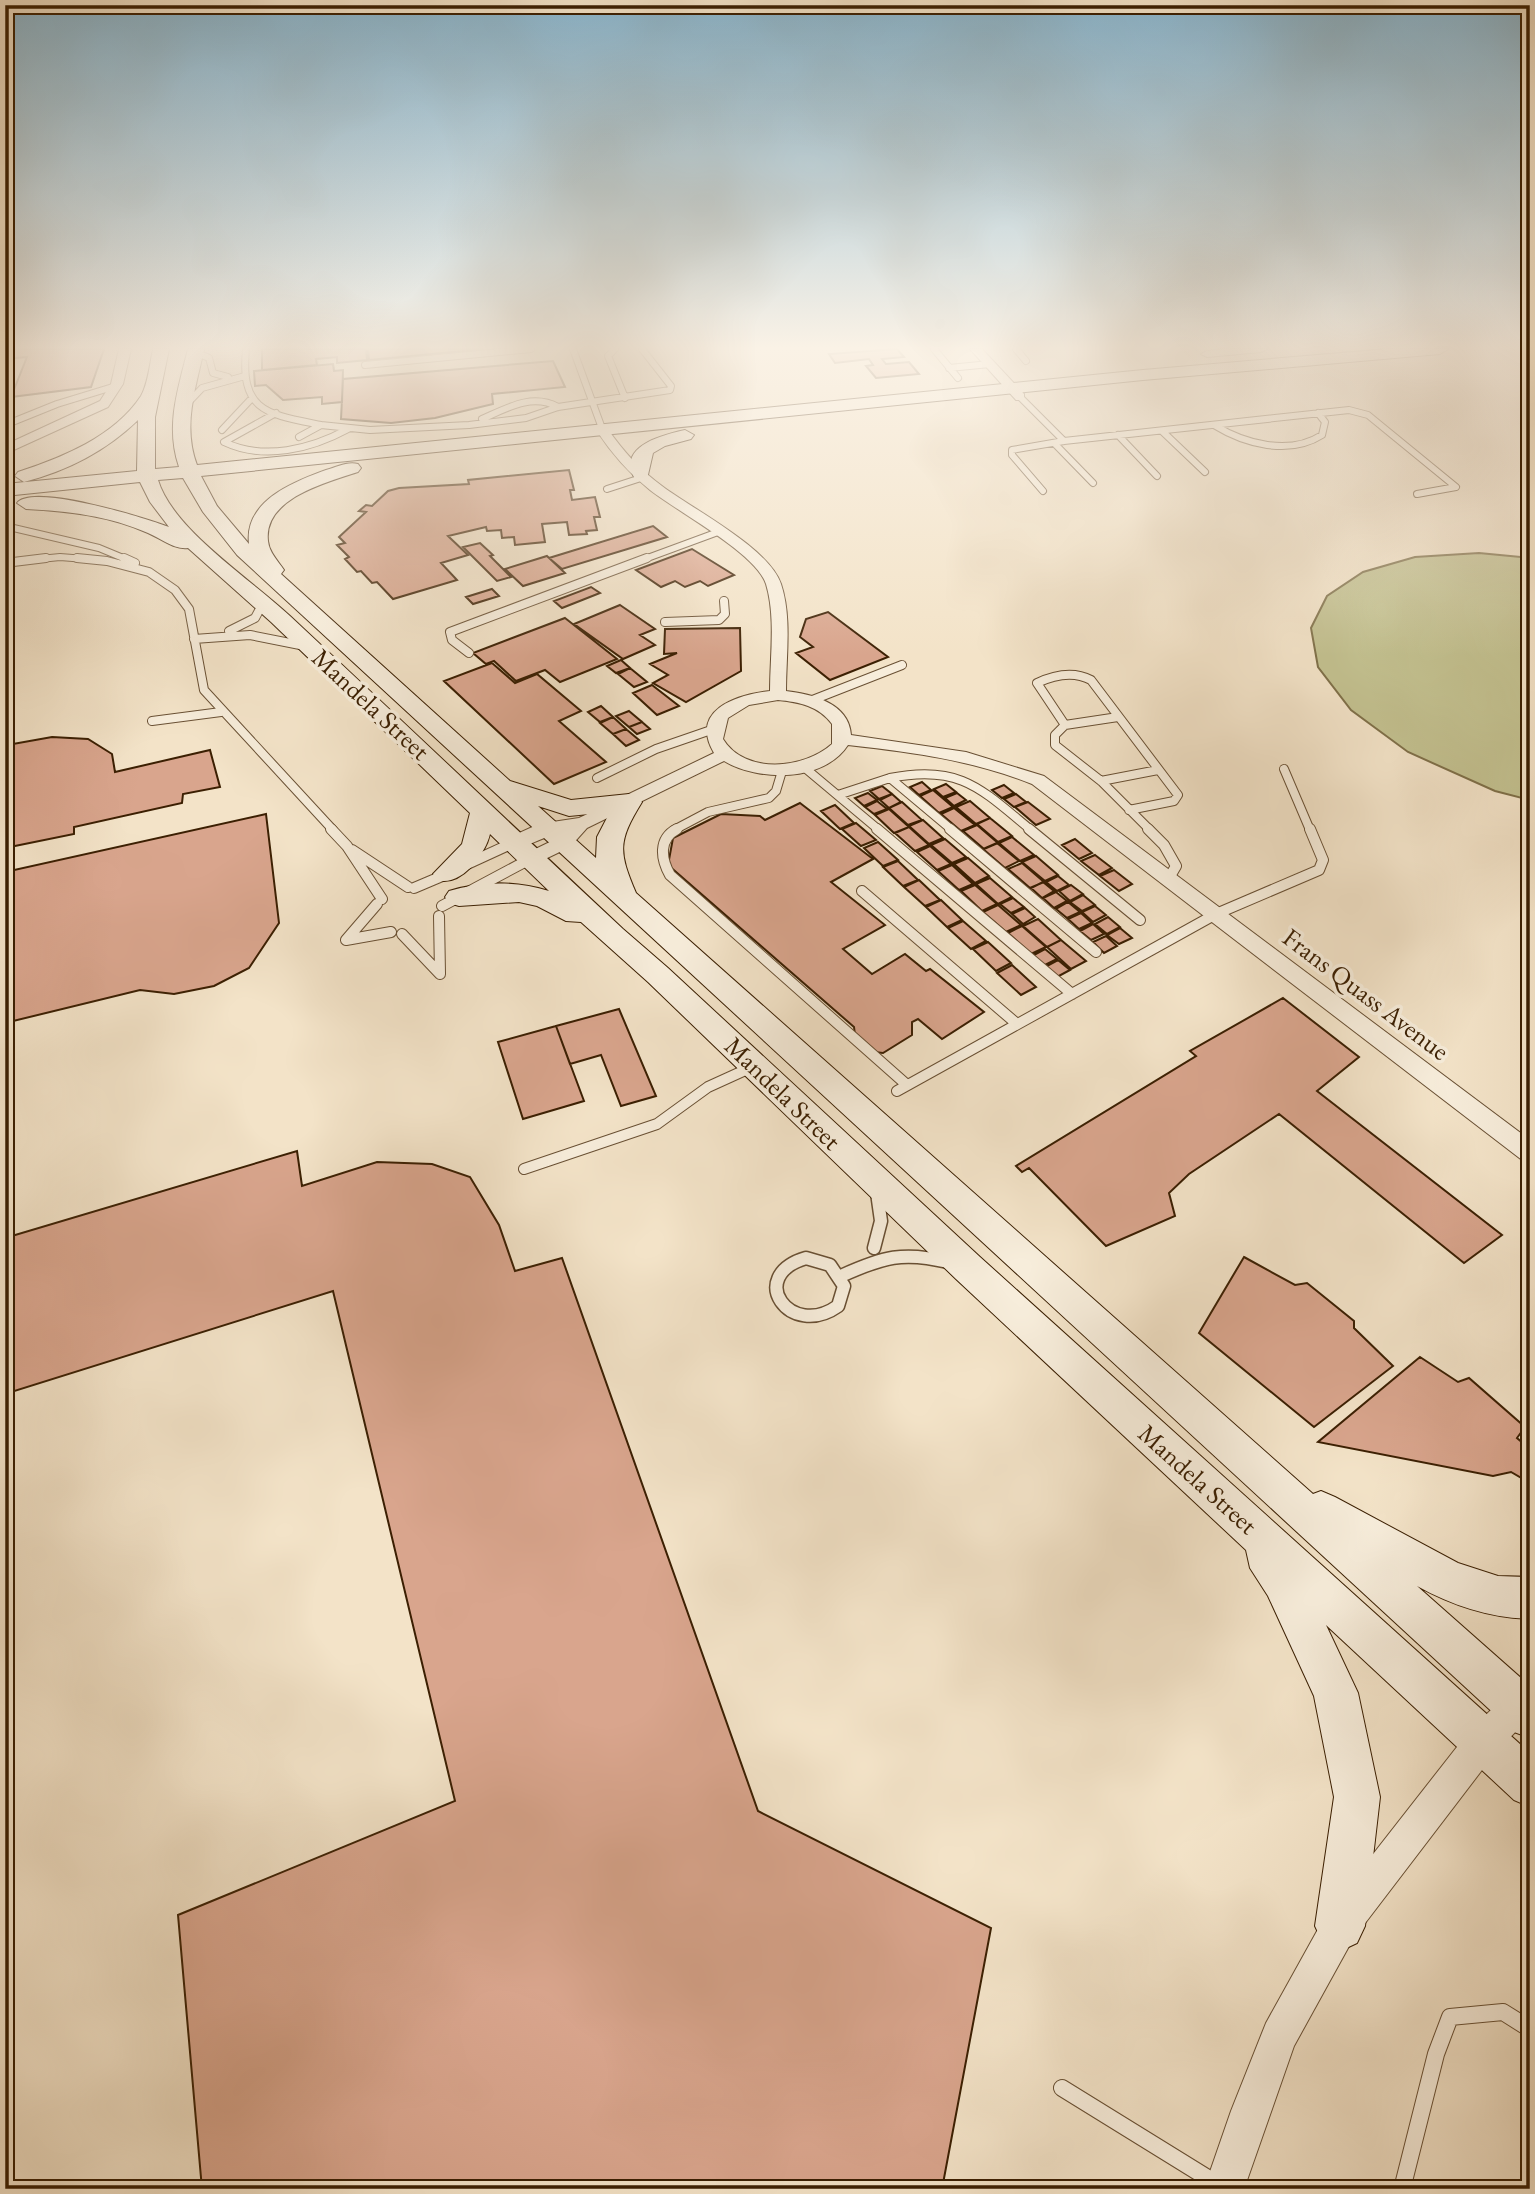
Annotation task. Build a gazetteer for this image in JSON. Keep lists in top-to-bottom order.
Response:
{
  "streets": {
    "main road": ["Mandela Street"],
    "street": ["Frans Quass Avenue"]
  }
}
